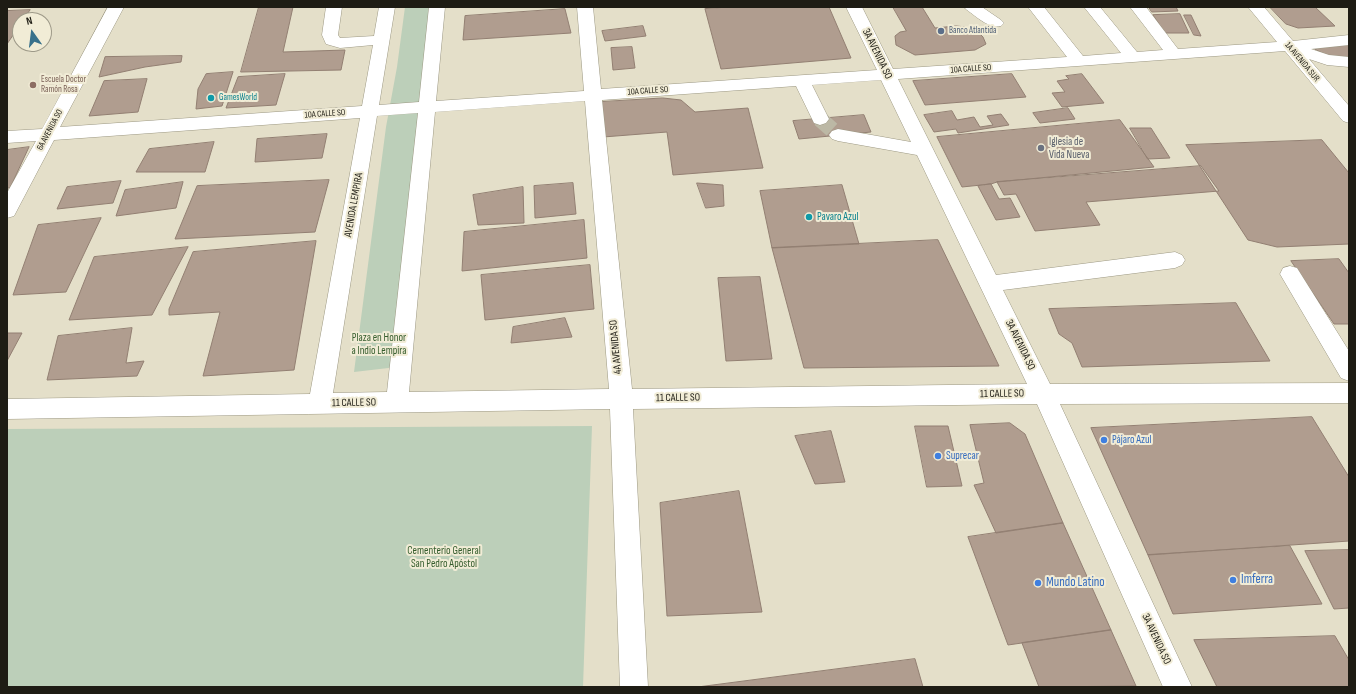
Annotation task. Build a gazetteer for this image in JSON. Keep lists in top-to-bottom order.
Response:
{
  "streets": {
    "street": [
      "3A AVENIDA SO",
      "1A AVENIDA SUR",
      "10A CALLE SO",
      "6A AVENIDA SO",
      "AVENIDA LEMPIRA",
      "4A AVENIDA SO",
      "11 CALLE SO"
    ]
  },
  "crossings": [
    ["3A AVENIDA SO", "10A CALLE SO"],
    ["3A AVENIDA SO", "11 CALLE SO"],
    ["1A AVENIDA SUR", "10A CALLE SO"],
    ["10A CALLE SO", "6A AVENIDA SO"],
    ["10A CALLE SO", "AVENIDA LEMPIRA"],
    ["10A CALLE SO", "4A AVENIDA SO"],
    ["AVENIDA LEMPIRA", "11 CALLE SO"],
    ["4A AVENIDA SO", "11 CALLE SO"]
  ],
  "parks": ["Plaza en Honor a Indio Lempira", "Cementerio General San Pedro Apóstol"],
  "places": [
    "Banco Atlantida",
    "Escuela Doctor Ramón Rosa",
    "GamesWorld",
    "Iglesia de Vida Nueva",
    "Pavaro Azul",
    "Pájaro Azul",
    "Suprecar",
    "Imferra",
    "Mundo Latino"
  ],
  "north": "top"
}
